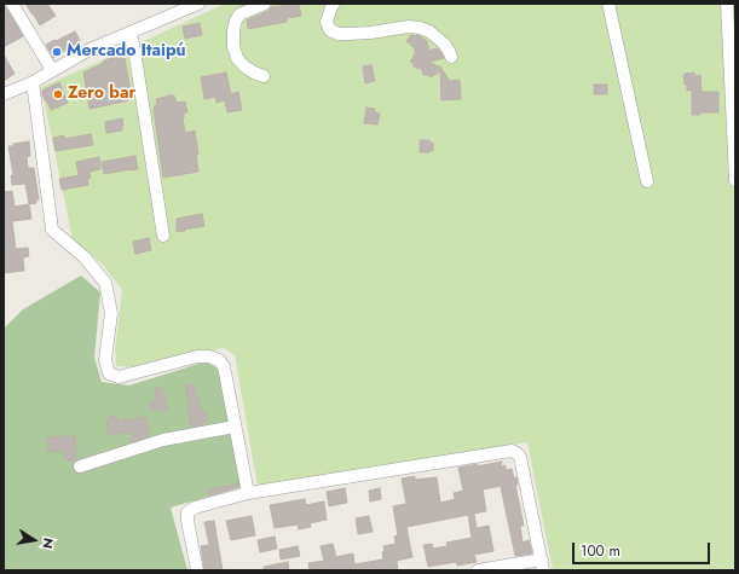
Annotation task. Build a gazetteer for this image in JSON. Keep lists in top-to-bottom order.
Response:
{
  "places": ["Mercado Itaipú", "Zero bar"],
  "scale_bar": "100 m",
  "north": "right"
}
